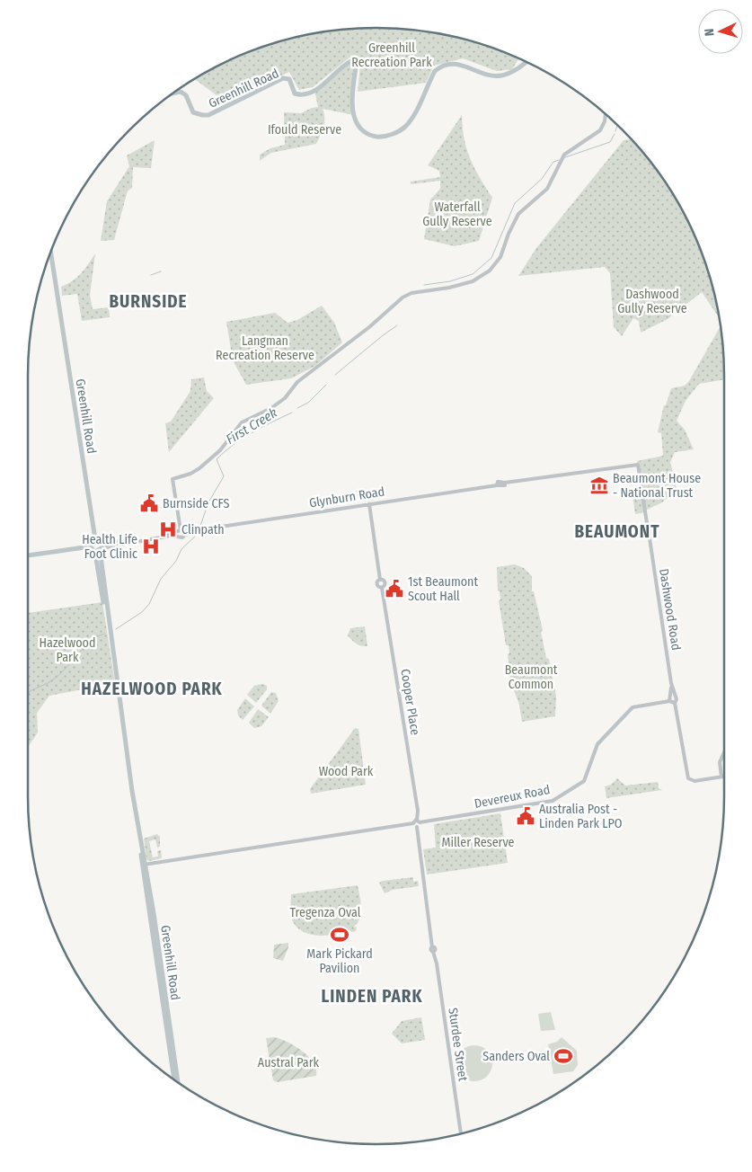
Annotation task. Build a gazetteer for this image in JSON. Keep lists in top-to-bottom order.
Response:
{
  "streets": {
    "main road": ["Greenhill Road", "Glynburn Road"],
    "street": [
      "Dashwood Road",
      "Cooper Place",
      "Devereux Road",
      "Sturdee Street"
    ]
  },
  "crossings": [
    ["Greenhill Road", "Glynburn Road"],
    ["Glynburn Road", "Dashwood Road"],
    ["Glynburn Road", "Cooper Place"],
    ["Dashwood Road", "Devereux Road"],
    ["Cooper Place", "Devereux Road"]
  ],
  "districts": [
    "BURNSIDE",
    "BEAUMONT",
    "HAZELWOOD PARK",
    "LINDEN PARK"
  ],
  "water": ["First Creek"],
  "parks": [
    "Greenhill Recreation Park",
    "Ifould Reserve",
    "Waterfall Gully Reserve",
    "Dashwood Gully Reserve",
    "Langman Recreation Reserve",
    "Hazelwood Park",
    "Beaumont Common",
    "Wood Park",
    "Miller Reserve",
    "Tregenza Oval",
    "Austral Park"
  ],
  "places": {
    "museum": ["Beaumont House - National Trust"],
    "public building": ["Burnside CFS", "1st Beaumont Scout Hall", "Australia Post - Linden Park LPO"],
    "hospital": ["Clinpath", "Health Life Foot Clinic"],
    "sports": ["Mark Pickard Pavilion", "Sanders Oval"]
  },
  "north": "left"
}
